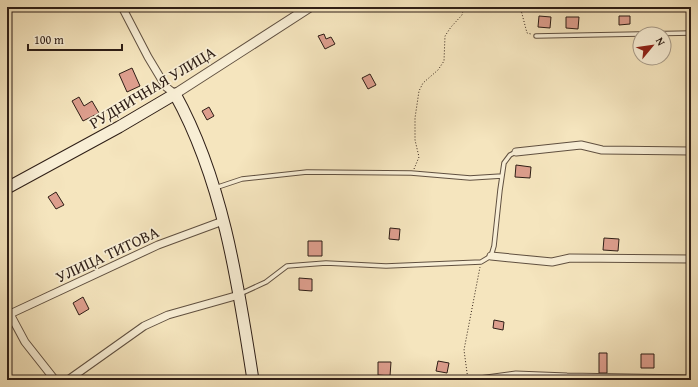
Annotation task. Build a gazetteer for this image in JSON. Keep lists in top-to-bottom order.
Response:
{
  "streets": {
    "main road": ["РУДНИЧНАЯ УЛИЦА"],
    "street": ["УЛИЦА ТИТОВА"]
  },
  "scale_bar": "100 m",
  "north": "top right"
}
